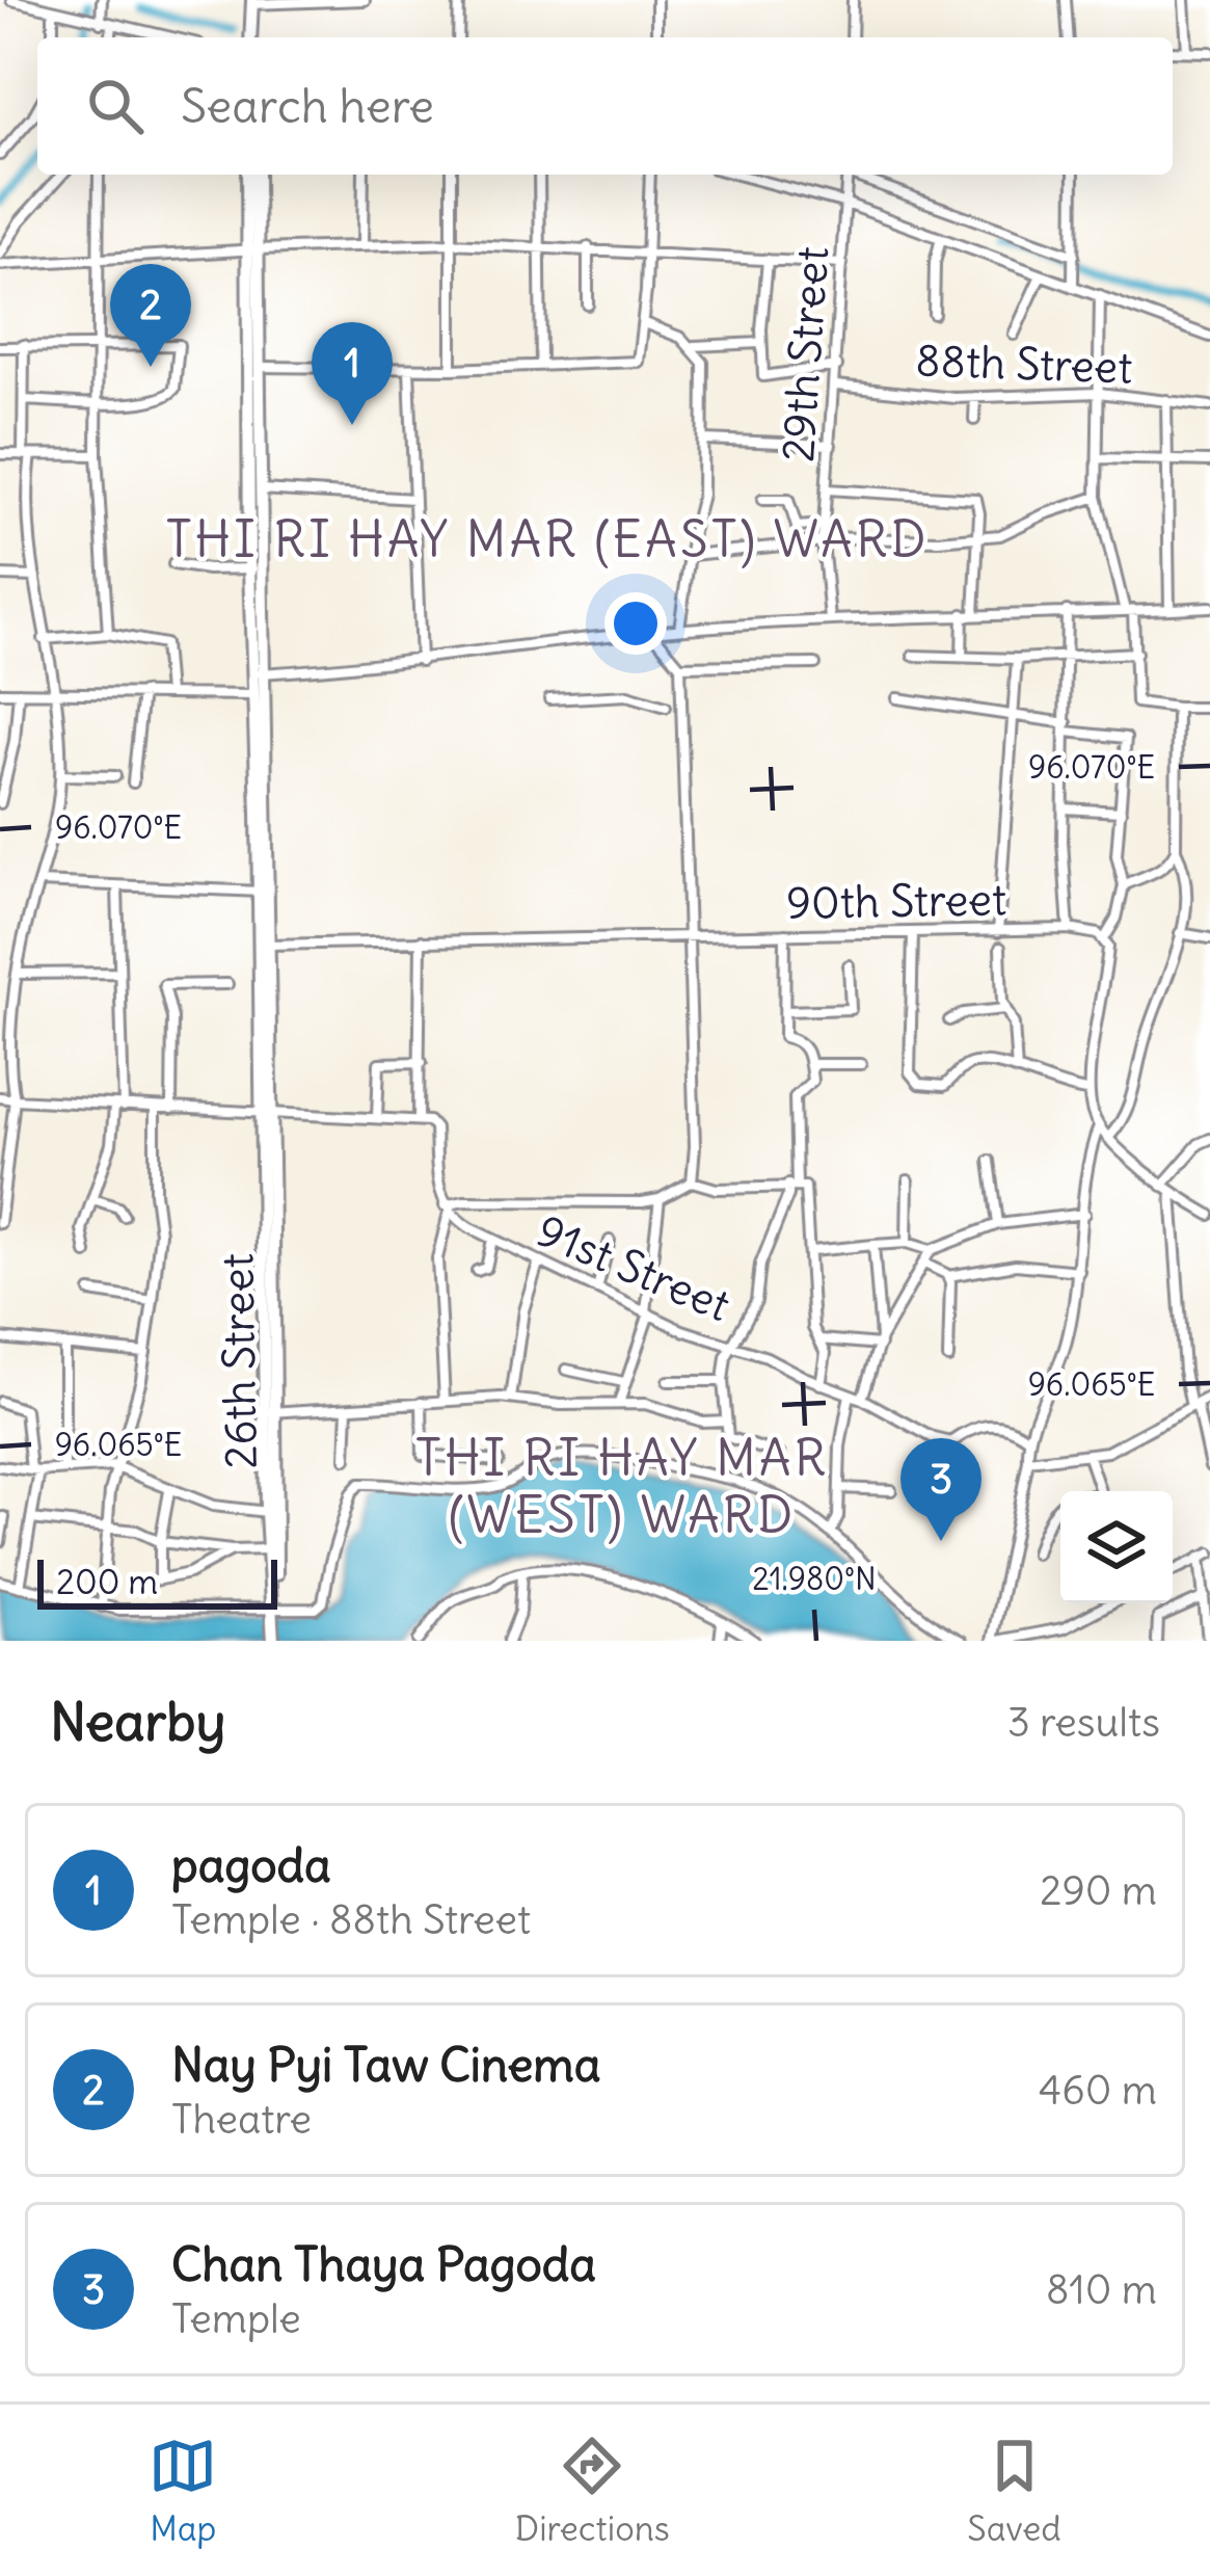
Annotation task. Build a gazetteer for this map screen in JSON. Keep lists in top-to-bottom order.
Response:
{
  "streets": {
    "main road": ["26th Street"],
    "street": [
      "29th Street",
      "88th Street",
      "90th Street",
      "91st Street"
    ]
  },
  "crossings": [
    ["29th Street", "88th Street"]
  ],
  "districts": ["THI RI HAY MAR (EAST) WARD", "THI RI HAY MAR (WEST) WARD"],
  "scale_bar": "200 m",
  "page": {
    "search": "Search here",
    "pins": ["2", "1", "3"],
    "scale": "200 m",
    "heading": ["Nearby", "3 results"],
    "list": [
      {
        "mark": "1",
        "name": "pagoda",
        "note": "Temple · 88th Street",
        "value": "290 m"
      },
      {
        "mark": "2",
        "name": "Nay Pyi Taw Cinema",
        "note": "Theatre",
        "value": "460 m"
      },
      {
        "mark": "3",
        "name": "Chan Thaya Pagoda",
        "note": "Temple",
        "value": "810 m"
      }
    ],
    "nav": ["Map", "Directions", "Saved"]
  },
  "coordinates": ["96.070°E", "96.065°E", "21.980°N"]
}
